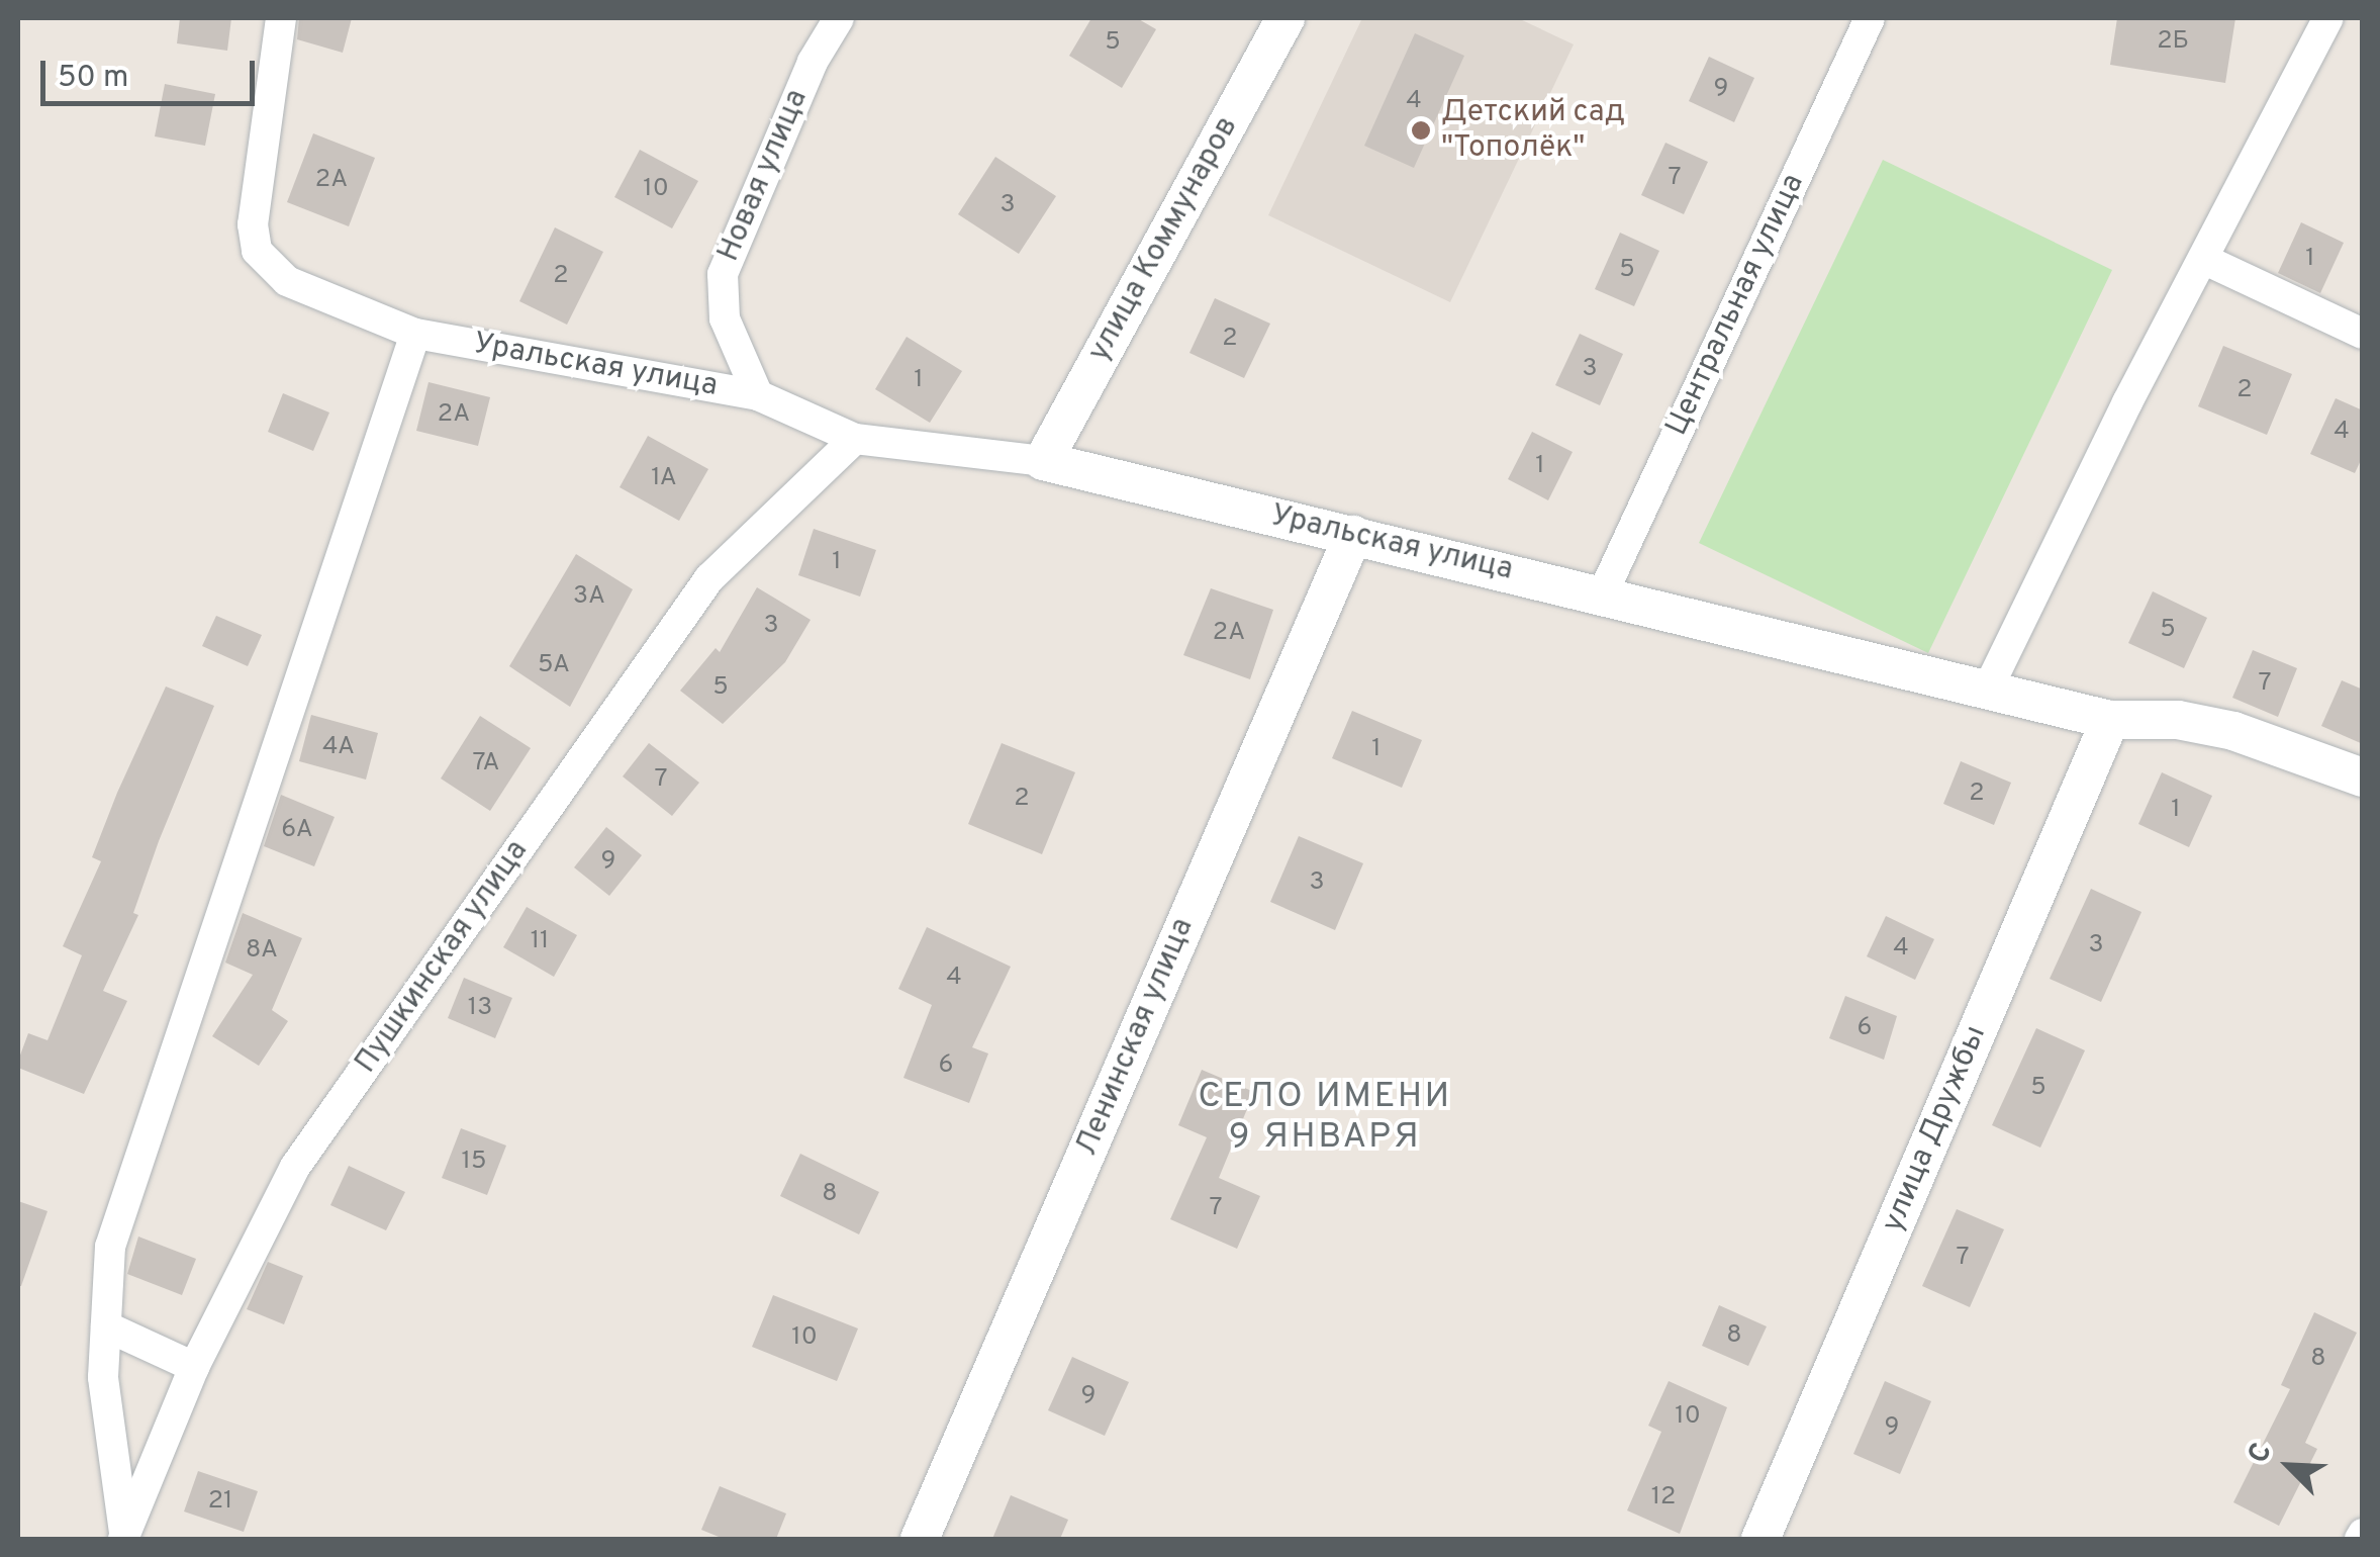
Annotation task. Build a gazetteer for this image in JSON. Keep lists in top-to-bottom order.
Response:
{
  "streets": {
    "street": [
      "Новая улица",
      "улица Коммунаров",
      "Центральная улица",
      "Уральская улица",
      "Пушкинская улица",
      "Ленинская улица",
      "улица Дружбы"
    ]
  },
  "crossings": [
    ["Новая улица", "Уральская улица"],
    ["улица Коммунаров", "Уральская улица"],
    ["Центральная улица", "Уральская улица"],
    ["Уральская улица", "Пушкинская улица"],
    ["Уральская улица", "Ленинская улица"],
    ["Уральская улица", "улица Дружбы"]
  ],
  "districts": ["СЕЛО ИМЕНИ 9 ЯНВАРЯ"],
  "places": ["Детский сад \"Тополёк\""],
  "house_numbers": [
    "2Б",
    "5",
    "9",
    "4",
    "7",
    "2А",
    "10",
    "3",
    "1",
    "5",
    "2",
    "2",
    "3",
    "1",
    "2",
    "2А",
    "4",
    "1",
    "1А",
    "1",
    "3А",
    "3",
    "5",
    "2А",
    "5А",
    "7",
    "5",
    "4А",
    "1",
    "7А",
    "7",
    "2",
    "2",
    "1",
    "6А",
    "9",
    "3",
    "11",
    "3",
    "4",
    "8А",
    "4",
    "13",
    "6",
    "6",
    "5",
    "15",
    "8",
    "7",
    "7",
    "8",
    "10",
    "8",
    "9",
    "10",
    "9",
    "12",
    "21"
  ],
  "scale_bar": "50 m",
  "north": "top left"
}
